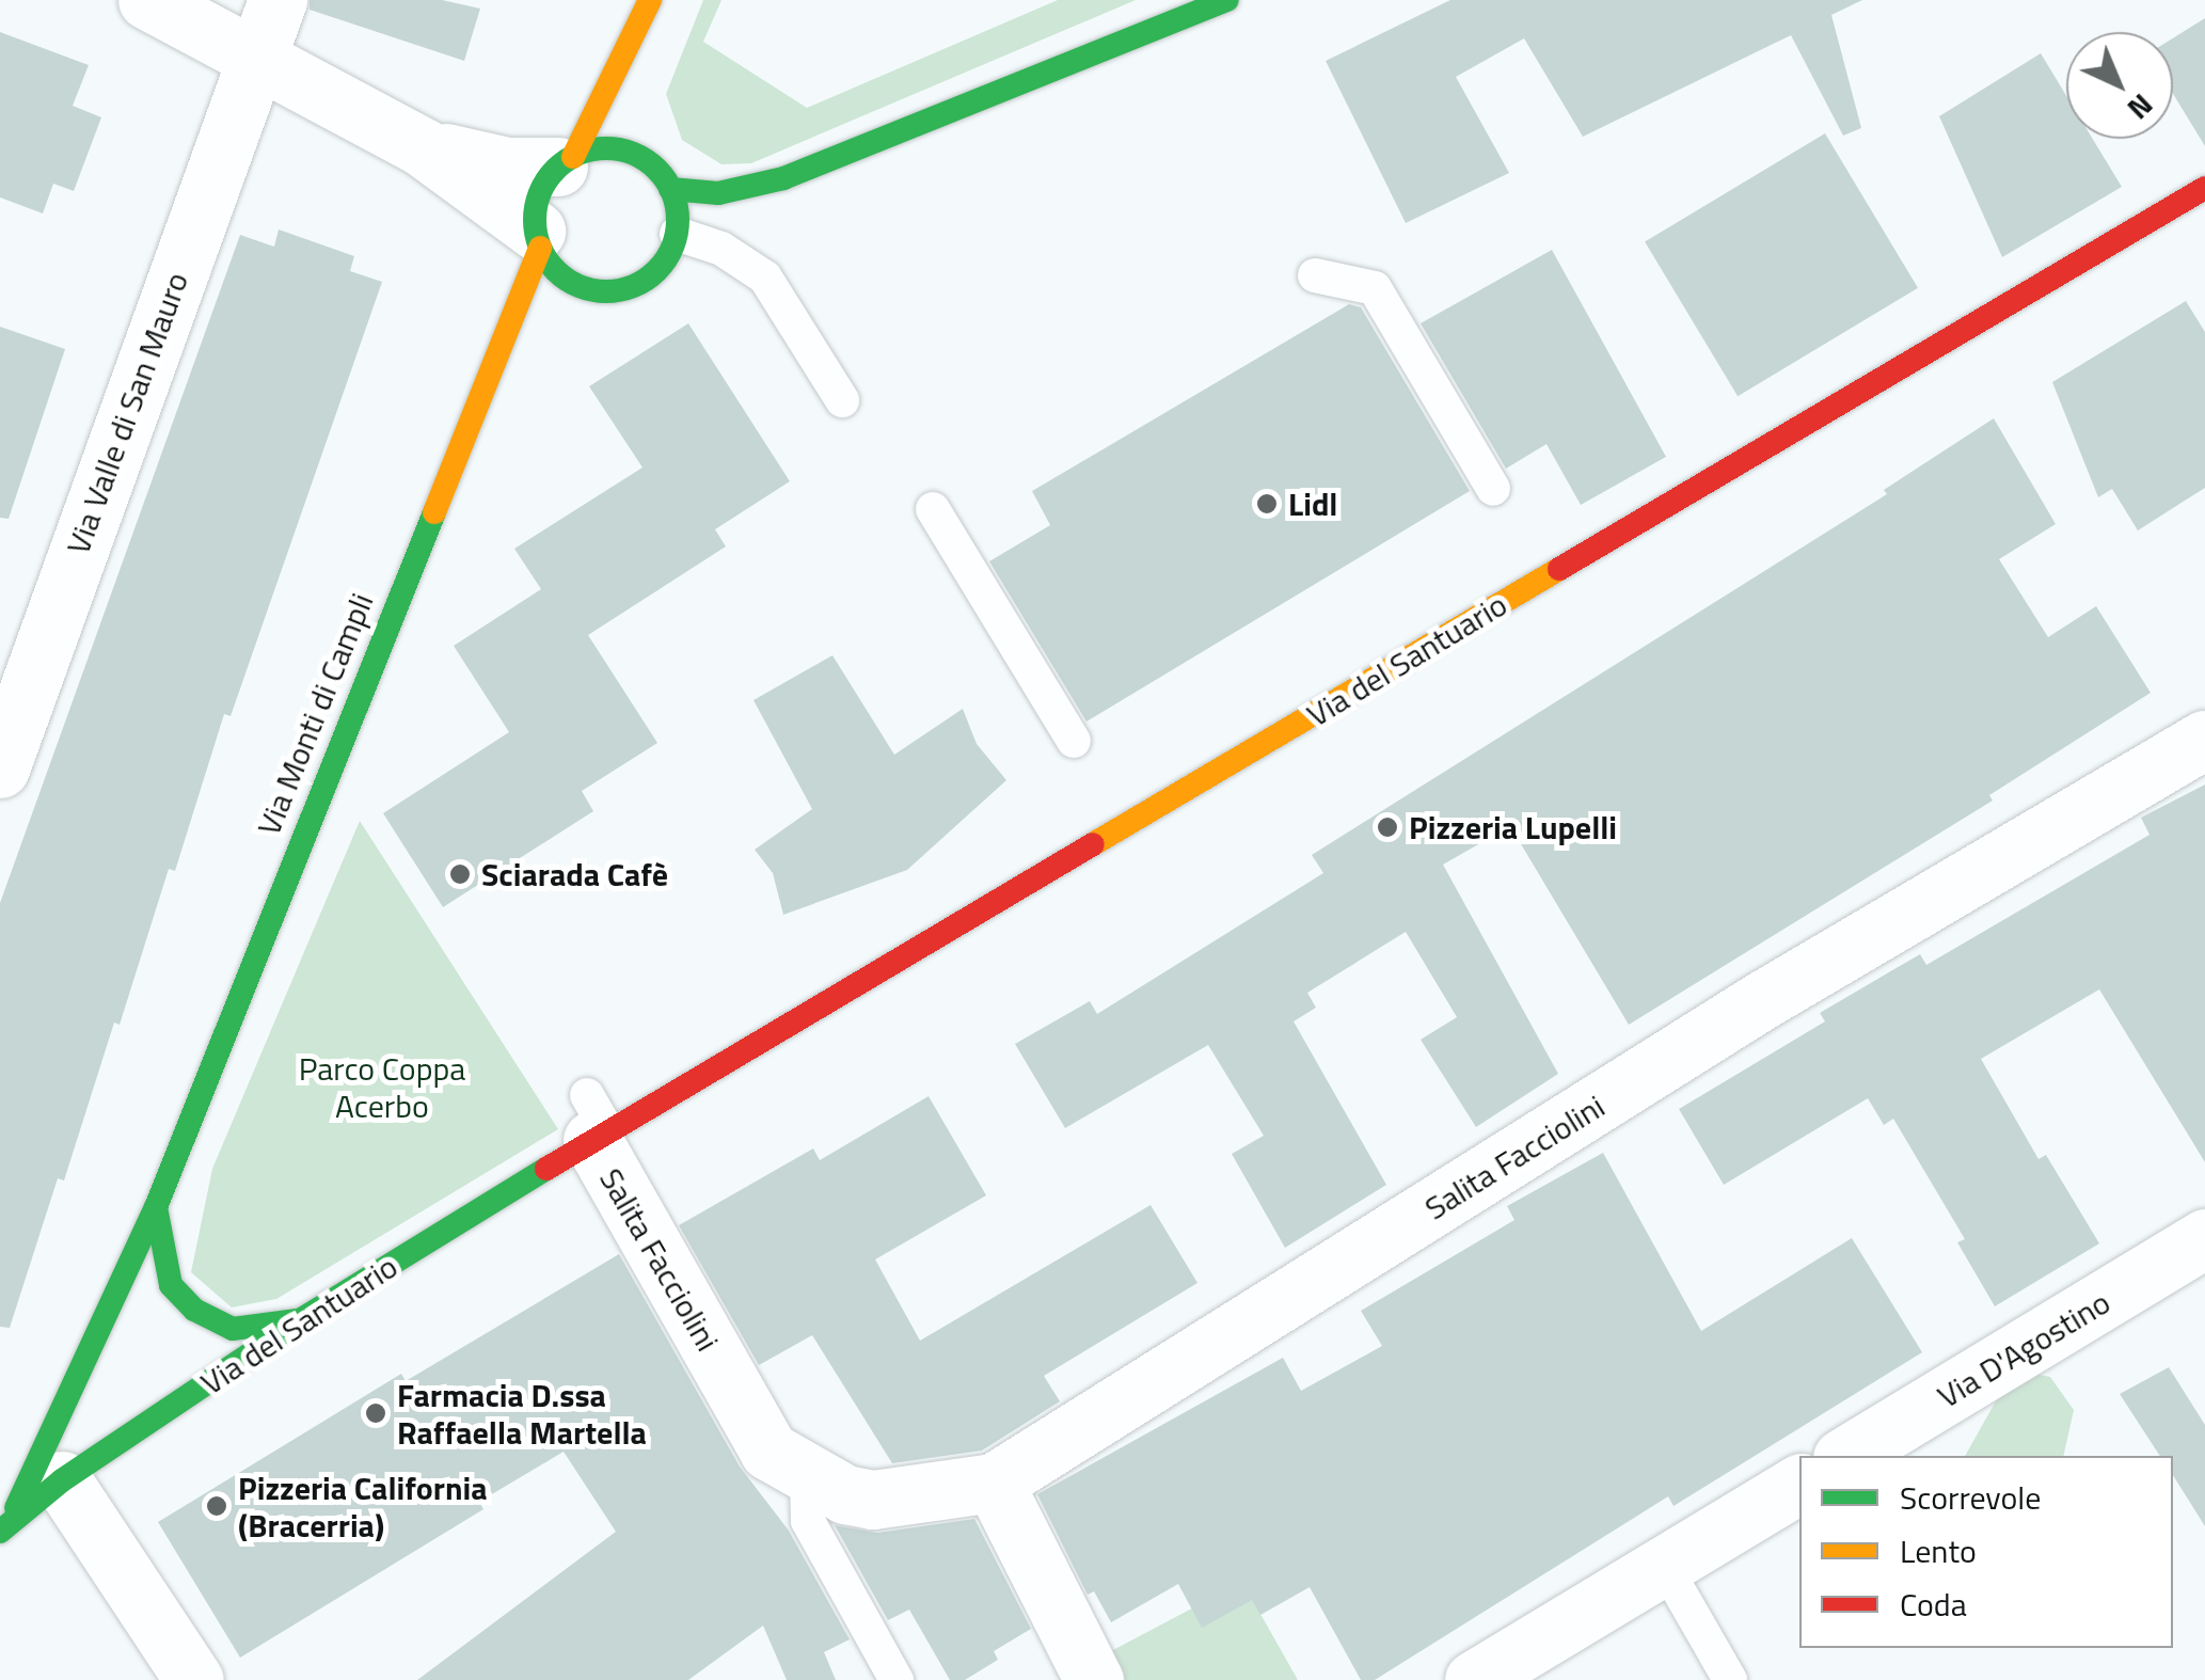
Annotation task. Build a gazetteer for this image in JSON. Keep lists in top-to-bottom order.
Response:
{
  "streets": {
    "street": [
      "Via Valle di San Mauro",
      "Via del Santuario",
      "Via Monti di Campli",
      "Salita Facciolini",
      "Via D'Agostino"
    ]
  },
  "crossings": [
    ["Via del Santuario", "Via Monti di Campli"],
    ["Via del Santuario", "Salita Facciolini"]
  ],
  "parks": ["Parco Coppa Acerbo"],
  "places": [
    "Lidl",
    "Pizzeria Lupelli",
    "Sciarada Cafè",
    "Farmacia D.ssa Raffaella Martella",
    "Pizzeria California (Bracerria)"
  ],
  "legend": ["Scorrevole", "Lento", "Coda"],
  "north": "bottom right"
}
